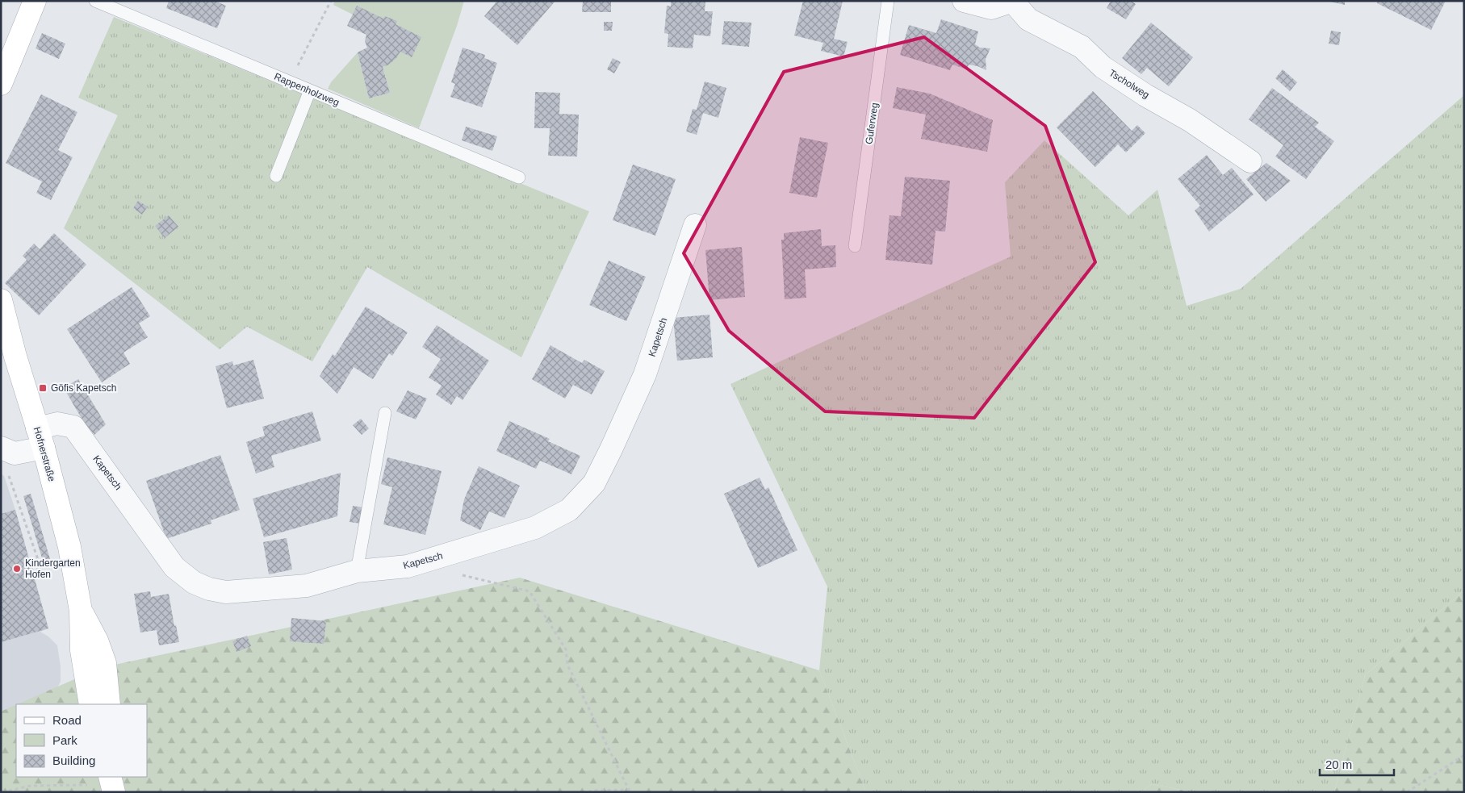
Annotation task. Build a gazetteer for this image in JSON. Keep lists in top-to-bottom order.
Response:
{
  "streets": {
    "main road": ["Hofnerstraße"],
    "street": ["Tscholweg", "Kapetsch"],
    "lane": ["Rappenholzweg", "Guferweg"]
  },
  "crossings": [
    ["Kapetsch", "Hofnerstraße"]
  ],
  "places": {
    "transit": ["Göfis Kapetsch"],
    "other": ["Kindergarten Hofen"]
  },
  "legend": ["Road", "Park", "Building"],
  "scale_bar": "20 m"
}
